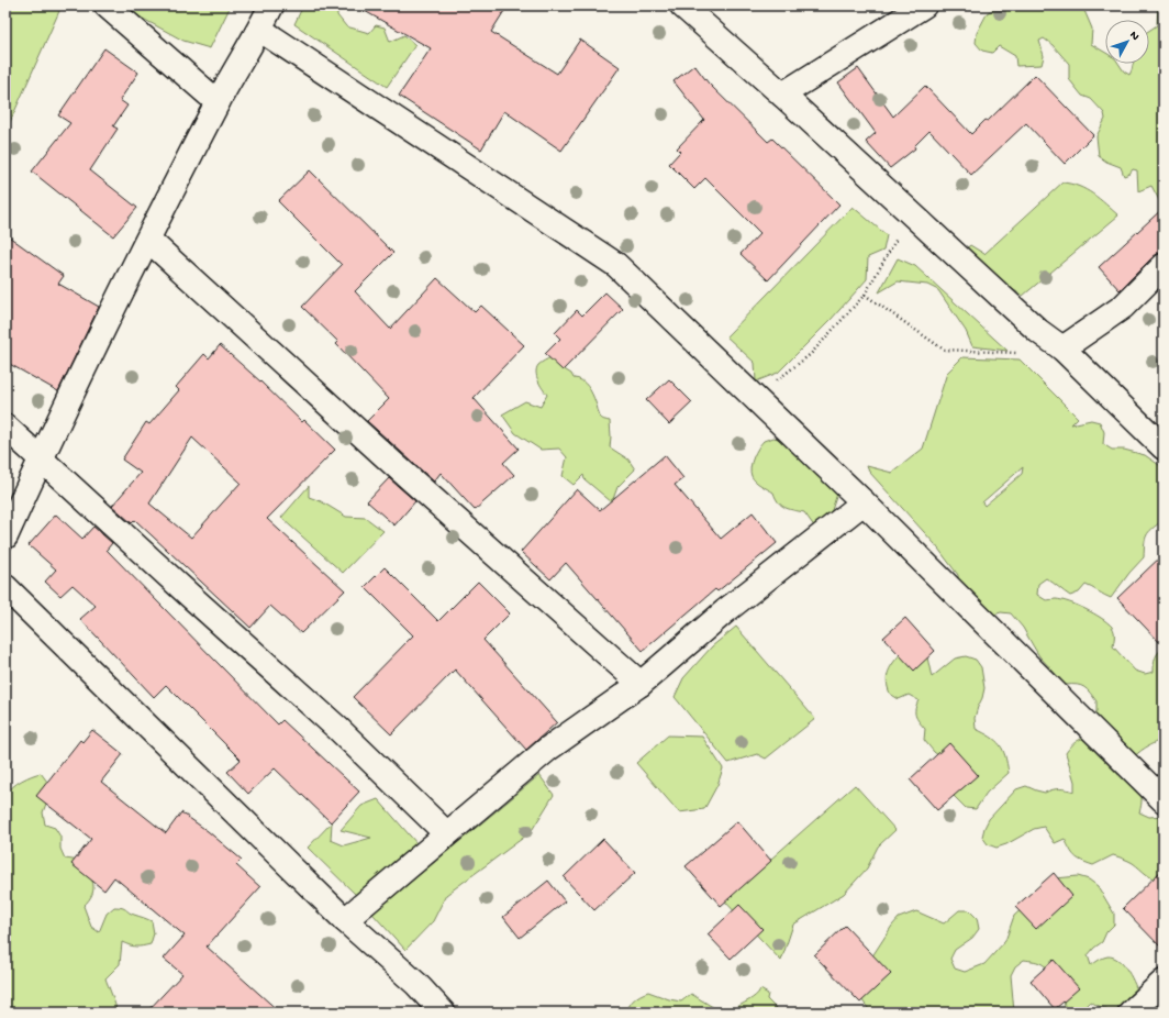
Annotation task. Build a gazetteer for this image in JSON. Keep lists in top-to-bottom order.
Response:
{
  "north": "top right"
}
